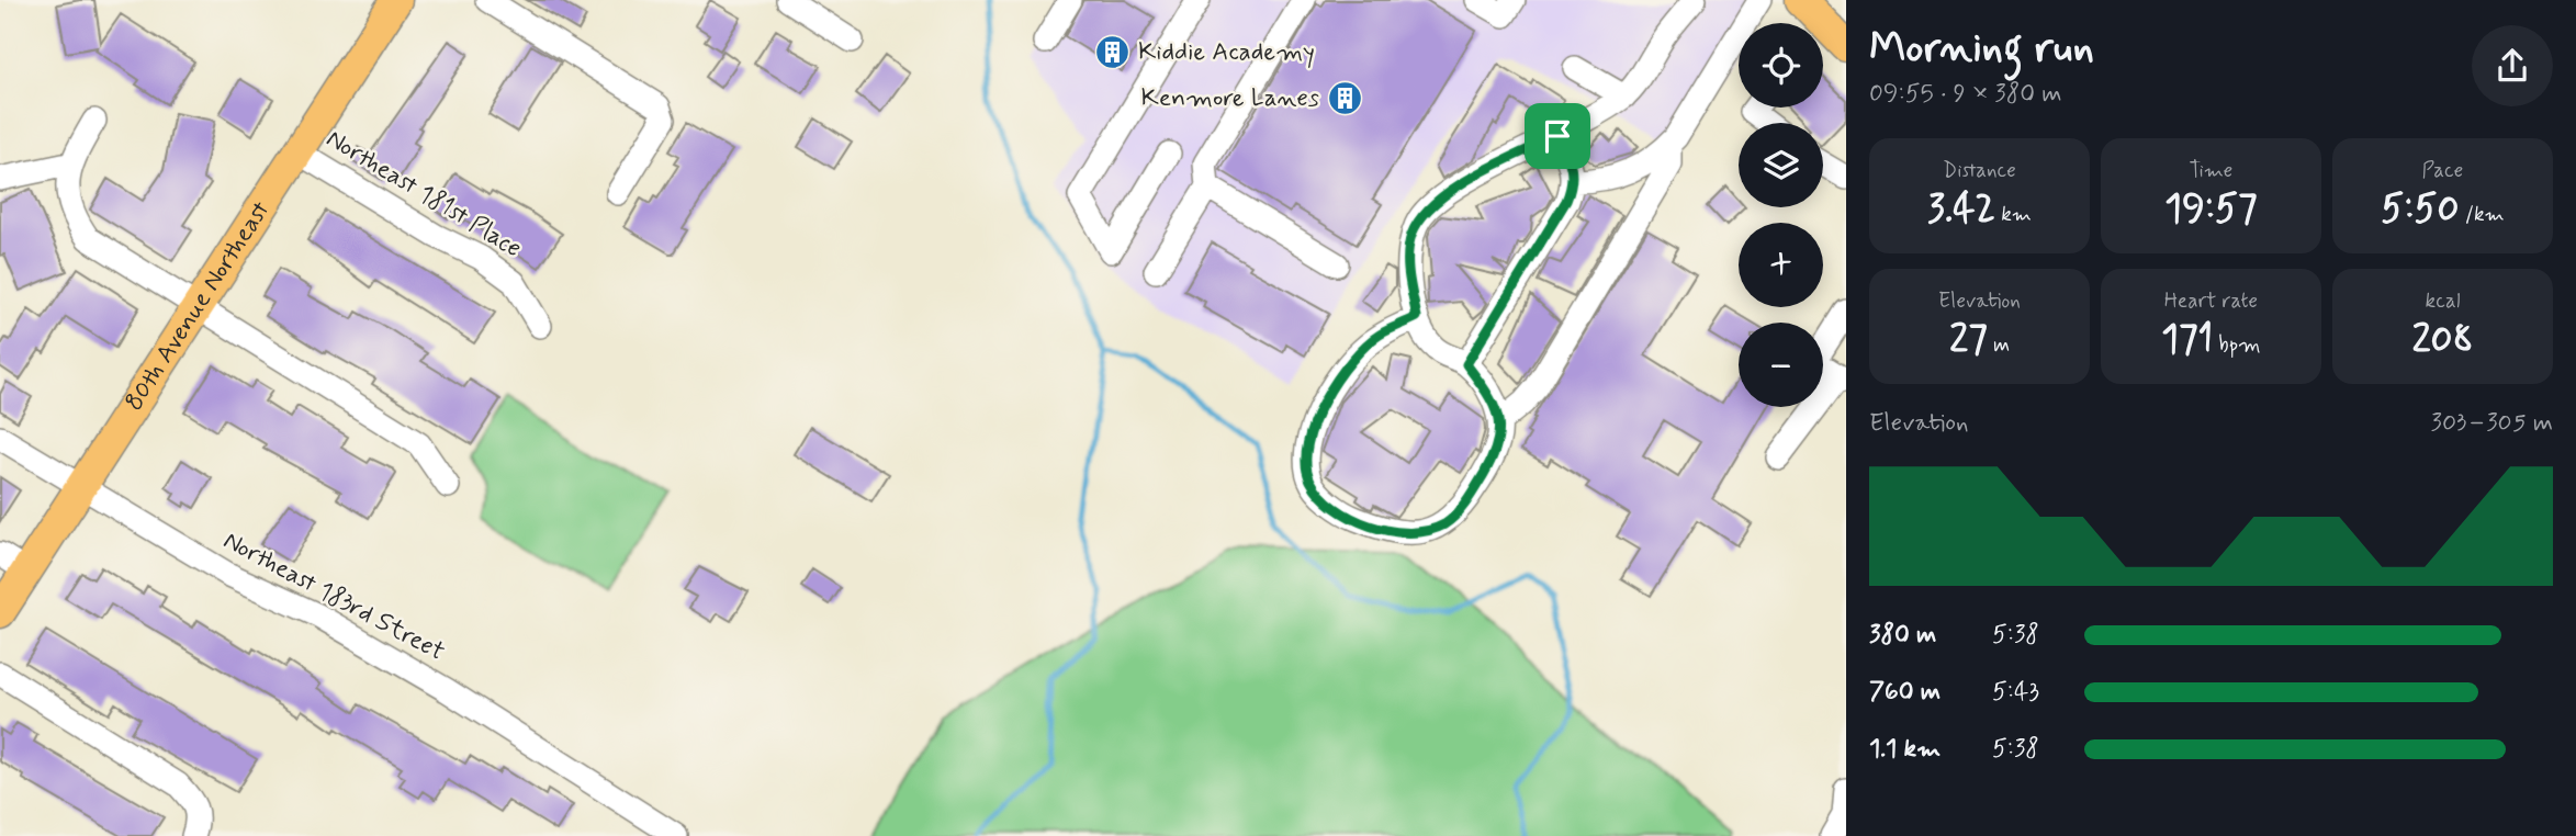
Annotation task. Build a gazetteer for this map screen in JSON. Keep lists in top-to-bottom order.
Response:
{
  "streets": {
    "main road": ["80th Avenue Northeast"],
    "street": ["Northeast 181st Place", "Northeast 183rd Street"]
  },
  "crossings": [
    ["Northeast 181st Place", "80th Avenue Northeast"],
    ["80th Avenue Northeast", "Northeast 183rd Street"]
  ],
  "places": {
    "building": ["Kiddie Academy", "Kenmore Lanes"]
  },
  "page": {
    "heading": ["Morning run", "09:55 · 9 × 380 m"],
    "map_buttons": ["+", "−"],
    "stats": [
      ["Distance", "3.42 km"],
      ["Time", "19:57"],
      ["Pace", "5:50 /km"],
      ["Elevation", "27 m"],
      ["Heart rate", "171 bpm"],
      ["kcal", "208"]
    ],
    "chart": ["Elevation", "303–305 m"],
    "list": [
      {
        "name": "380 m",
        "note": "5:38"
      },
      {
        "name": "760 m",
        "note": "5:43"
      },
      {
        "name": "1.1 km",
        "note": "5:38"
      }
    ]
  }
}
